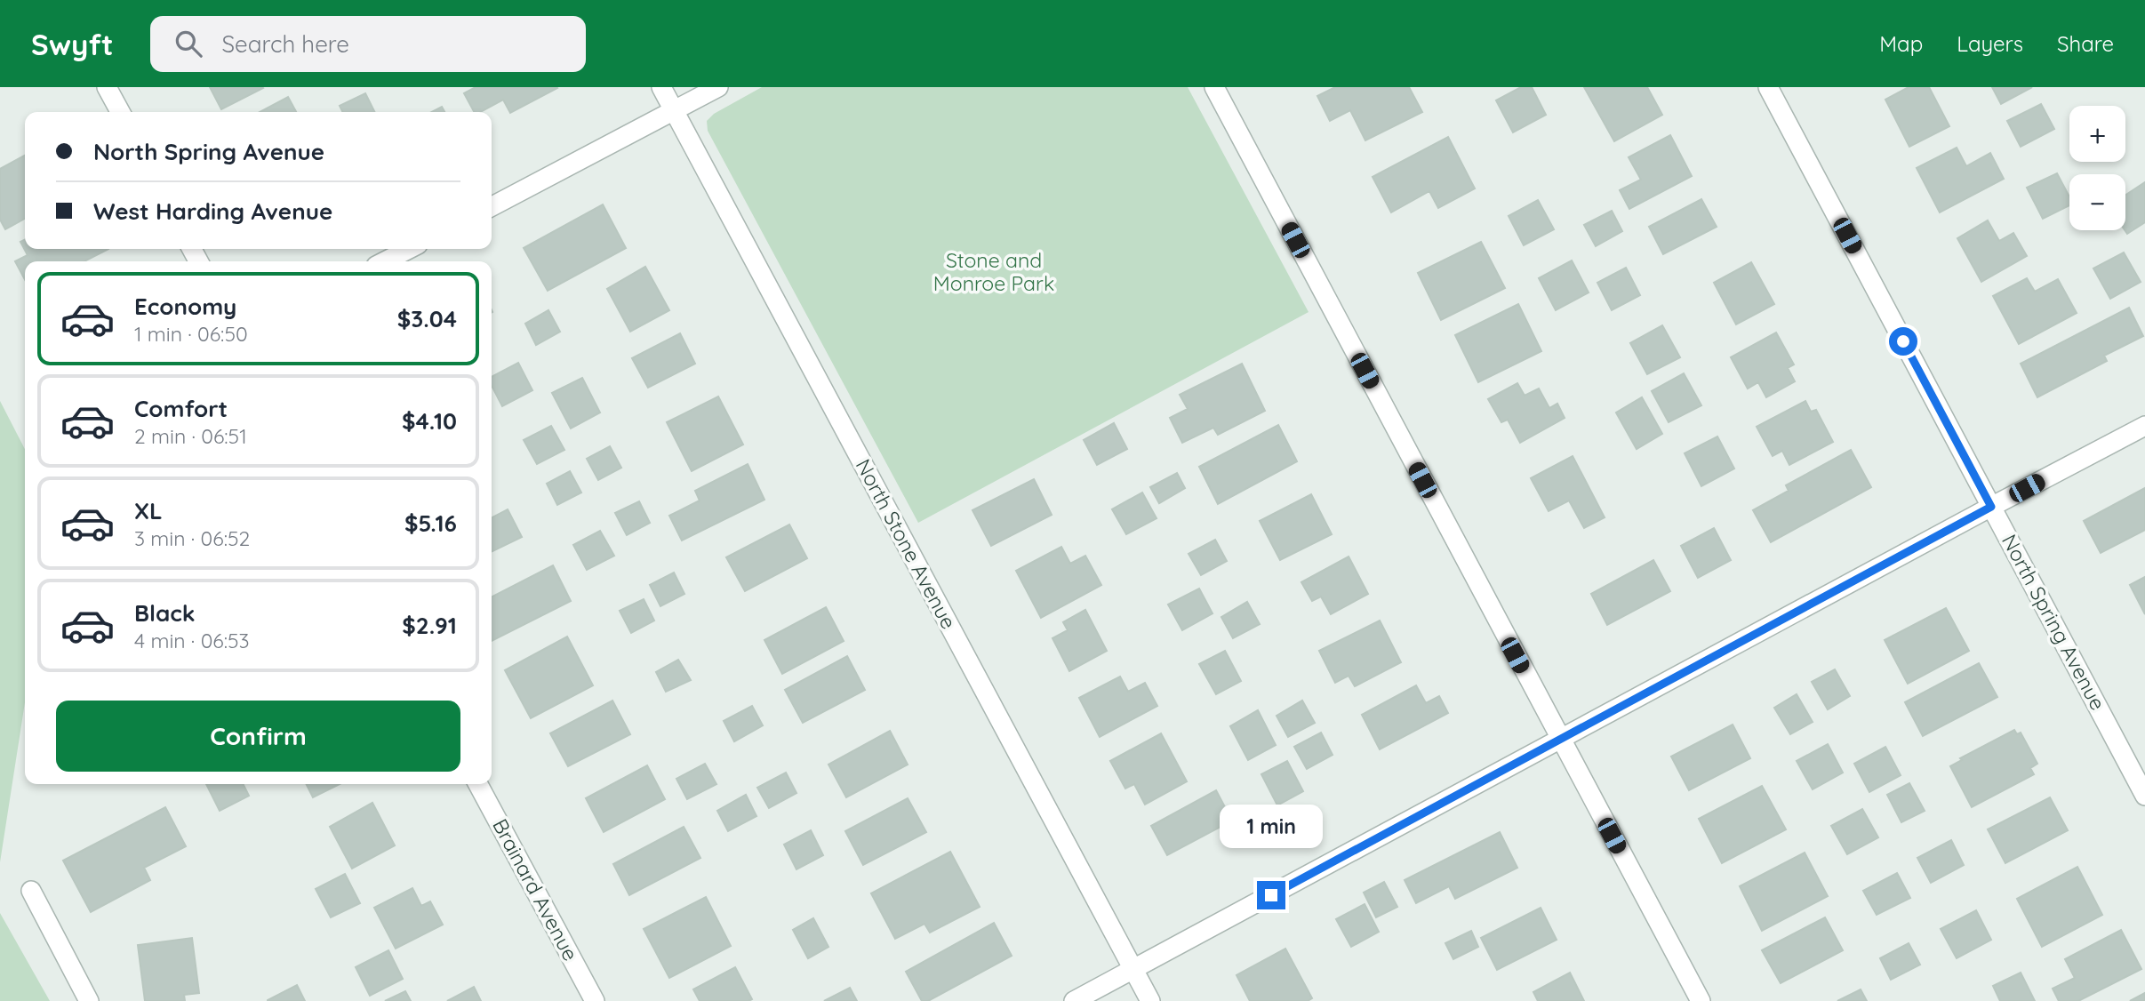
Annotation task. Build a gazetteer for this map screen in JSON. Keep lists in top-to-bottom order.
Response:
{
  "streets": {
    "street": ["North Stone Avenue", "North Spring Avenue", "Brainard Avenue"]
  },
  "parks": ["Stone and Monroe Park"],
  "page": {
    "header": "Swyft",
    "search": "Search here",
    "nav": ["Map", "Layers", "Share"],
    "map_buttons": ["+", "−"],
    "banner": ["North Spring Avenue", "West Harding Avenue"],
    "list": [
      {
        "name": "Economy",
        "note": "1 min · 06:50",
        "value": "$3.04"
      },
      {
        "name": "Comfort",
        "note": "2 min · 06:51",
        "value": "$4.10"
      },
      {
        "name": "XL",
        "note": "3 min · 06:52",
        "value": "$5.16"
      },
      {
        "name": "Black",
        "note": "4 min · 06:53",
        "value": "$2.91"
      }
    ],
    "buttons": "Confirm",
    "bubble": "1 min"
  }
}
